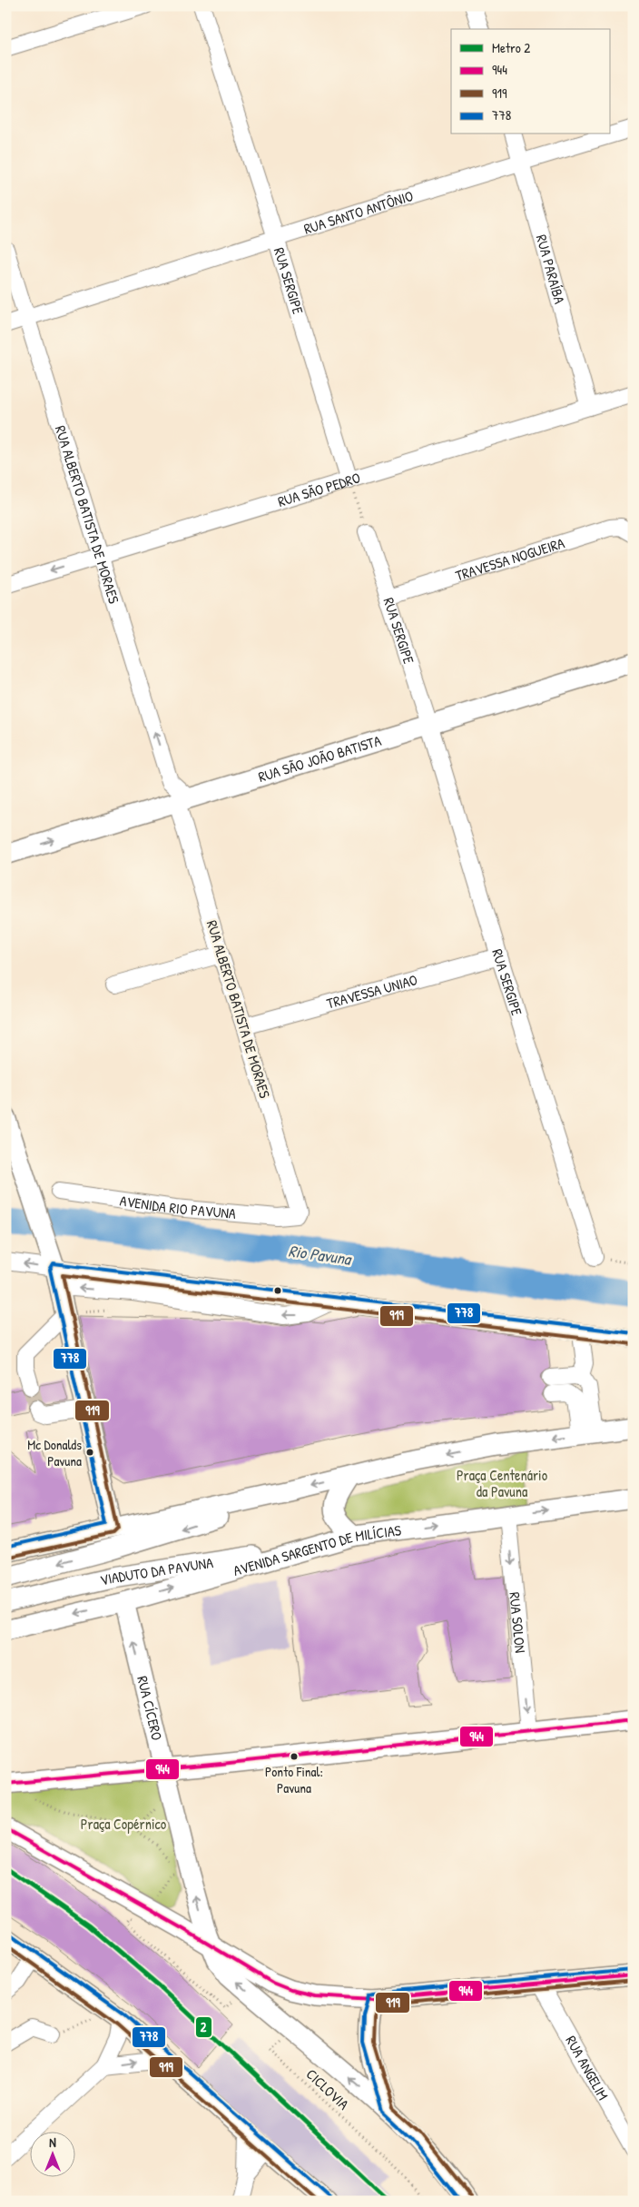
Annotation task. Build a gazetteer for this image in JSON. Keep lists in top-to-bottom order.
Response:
{
  "streets": {
    "main road": [
      "RUA SÃO JOÃO BATISTA",
      "AVENIDA SARGENTO DE MILÍCIAS",
      "VIADUTO DA PAVUNA",
      "RUA CÍCERO"
    ],
    "street": [
      "RUA SANTO ANTÔNIO",
      "RUA PARAÍBA",
      "RUA SERGIPE",
      "RUA SÃO PEDRO",
      "RUA ALBERTO BATISTA DE MORAES",
      "TRAVESSA NOGUEIRA",
      "TRAVESSA UNIAO",
      "AVENIDA RIO PAVUNA",
      "RUA SOLON",
      "RUA ANGELIM"
    ],
    "path": ["CICLOVIA"]
  },
  "crossings": [
    ["RUA SANTO ANTÔNIO", "RUA PARAÍBA"],
    ["RUA SANTO ANTÔNIO", "RUA SERGIPE"],
    ["RUA SANTO ANTÔNIO", "RUA ALBERTO BATISTA DE MORAES"],
    ["RUA PARAÍBA", "RUA SÃO PEDRO"],
    ["RUA SERGIPE", "RUA SÃO PEDRO"],
    ["RUA SERGIPE", "TRAVESSA NOGUEIRA"],
    ["RUA SERGIPE", "RUA SÃO JOÃO BATISTA"],
    ["RUA SERGIPE", "TRAVESSA UNIAO"],
    ["RUA SÃO PEDRO", "RUA ALBERTO BATISTA DE MORAES"],
    ["RUA ALBERTO BATISTA DE MORAES", "RUA SÃO JOÃO BATISTA"],
    ["RUA ALBERTO BATISTA DE MORAES", "TRAVESSA UNIAO"],
    ["RUA ALBERTO BATISTA DE MORAES", "AVENIDA RIO PAVUNA"],
    ["AVENIDA SARGENTO DE MILÍCIAS", "VIADUTO DA PAVUNA"],
    ["AVENIDA SARGENTO DE MILÍCIAS", "RUA SOLON"],
    ["AVENIDA SARGENTO DE MILÍCIAS", "RUA CÍCERO"]
  ],
  "one_way": ["RUA SOLON"],
  "water": ["Rio Pavuna"],
  "parks": ["Praça Centenário da Pavuna", "Praça Copérnico"],
  "places": ["Mc Donalds Pavuna", "Ponto Final: Pavuna"],
  "lines": [
    "transit line 778",
    "transit line 919",
    "transit line 944",
    "metro line 2"
  ],
  "legend": [
    "Metro 2",
    "944",
    "919",
    "778"
  ],
  "north": "top"
}
